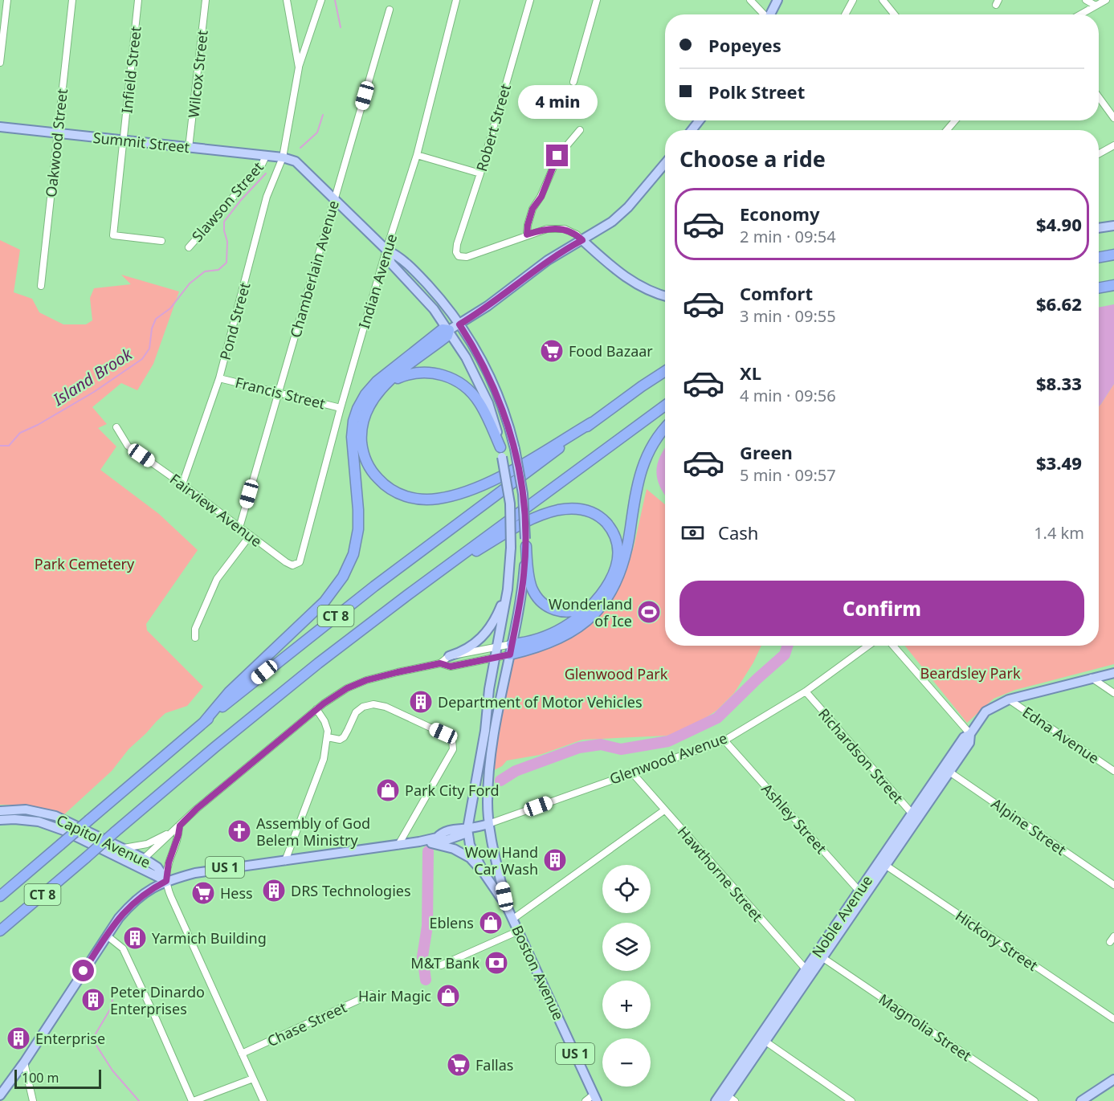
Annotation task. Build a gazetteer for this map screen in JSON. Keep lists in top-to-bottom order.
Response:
{
  "streets": {
    "highway": ["CT 8"],
    "main road": [
      "Summit Street",
      "Glenwood Avenue",
      "Capitol Avenue",
      "US 1",
      "Noble Avenue",
      "Boston Avenue"
    ],
    "street": [
      "Infield Street",
      "Wilcox Street",
      "Robert Street",
      "Oakwood Street",
      "Slawson Street",
      "Chamberlain Avenue",
      "Indian Avenue",
      "Pond Street",
      "Francis Street",
      "Fairview Avenue",
      "Edna Avenue",
      "Richardson Street",
      "Ashley Street",
      "Alpine Street",
      "Hawthorne Street",
      "Hickory Street",
      "Chase Street",
      "Magnolia Street"
    ]
  },
  "crossings": [
    ["Infield Street", "Summit Street"],
    ["Wilcox Street", "Summit Street"],
    ["Summit Street", "Oakwood Street"],
    ["Summit Street", "Slawson Street"],
    ["Summit Street", "Pond Street"],
    ["Chamberlain Avenue", "Francis Street"],
    ["Chamberlain Avenue", "Fairview Avenue"],
    ["Indian Avenue", "Francis Street"],
    ["Indian Avenue", "Fairview Avenue"],
    ["Pond Street", "Francis Street"],
    ["Pond Street", "Fairview Avenue"],
    ["Edna Avenue", "Noble Avenue"],
    ["Richardson Street", "Glenwood Avenue"],
    ["Richardson Street", "Noble Avenue"],
    ["Glenwood Avenue", "Ashley Street"],
    ["Glenwood Avenue", "US 1"],
    ["Glenwood Avenue", "Hawthorne Street"],
    ["Ashley Street", "Noble Avenue"],
    ["Alpine Street", "Noble Avenue"],
    ["Capitol Avenue", "US 1"],
    ["US 1", "Boston Avenue"],
    ["Hawthorne Street", "Noble Avenue"],
    ["Noble Avenue", "Hickory Street"],
    ["Noble Avenue", "Magnolia Street"]
  ],
  "water": ["Island Brook"],
  "parks": ["Park Cemetery", "Beardsley Park", "Glenwood Park"],
  "places": {
    "supermarket": ["Food Bazaar", "Hess", "Fallas"],
    "sports": ["Wonderland of Ice"],
    "building": [
      "Department of Motor Vehicles",
      "Wow Hand Car Wash",
      "DRS Technologies",
      "Yarmich Building",
      "Peter Dinardo Enterprises",
      "Enterprise"
    ],
    "shop": ["Park City Ford", "Eblens", "Hair Magic"],
    "church": ["Assembly of God Belem Ministry"],
    "bank": ["M&T Bank"]
  },
  "scale_bar": "100 m",
  "page": {
    "banner": ["Popeyes", "Polk Street"],
    "bubble": "4 min",
    "heading": "Choose a ride",
    "list": [
      {
        "name": "Economy",
        "note": "2 min · 09:54",
        "value": "$4.90"
      },
      {
        "name": "Comfort",
        "note": "3 min · 09:55",
        "value": "$6.62"
      },
      {
        "name": "XL",
        "note": "4 min · 09:56",
        "value": "$8.33"
      },
      {
        "name": "Green",
        "note": "5 min · 09:57",
        "value": "$3.49"
      }
    ],
    "pay": ["Cash", "1.4 km"],
    "buttons": "Confirm",
    "map_buttons": ["+", "−"],
    "scale": "100 m"
  }
}
